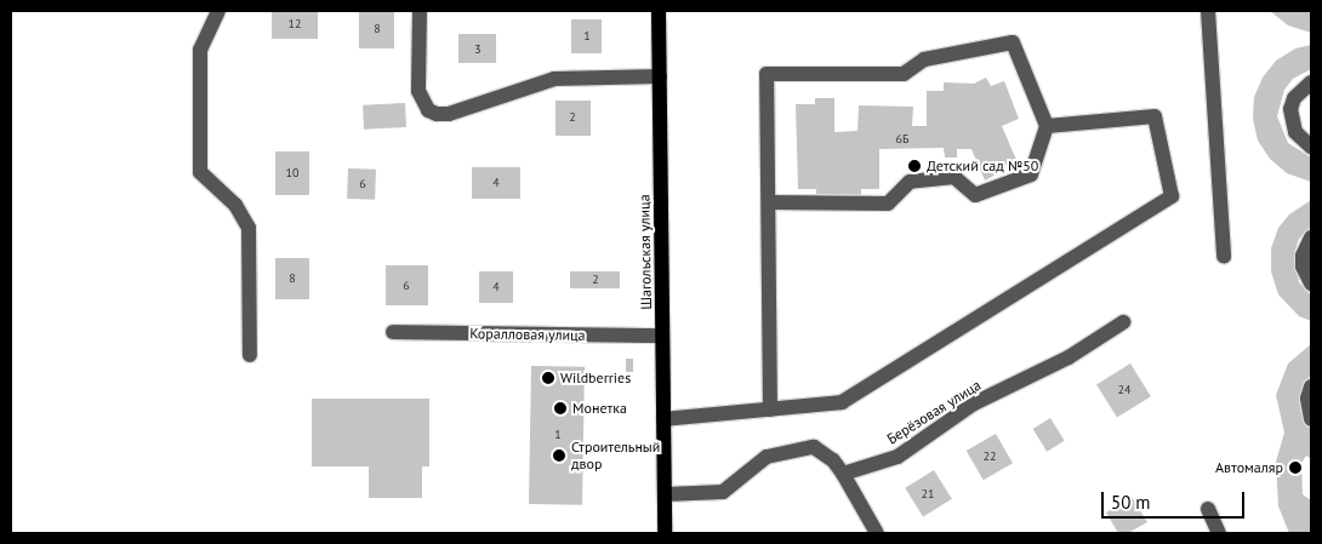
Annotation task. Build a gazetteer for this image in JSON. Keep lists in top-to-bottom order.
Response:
{
  "streets": {
    "main road": ["Шагольская улица"],
    "street": ["Коралловая улица", "Берёзовая улица"]
  },
  "crossings": [
    ["Шагольская улица", "Коралловая улица"]
  ],
  "places": [
    "Детский сад №50",
    "Wildberries",
    "Монетка",
    "Строительный двор",
    "Автомаляр"
  ],
  "house_numbers": [
    "12",
    "8",
    "1",
    "3",
    "2",
    "6Б",
    "10",
    "4",
    "6",
    "8",
    "2",
    "6",
    "4",
    "24",
    "1",
    "22",
    "21"
  ],
  "scale_bar": "50 m"
}
